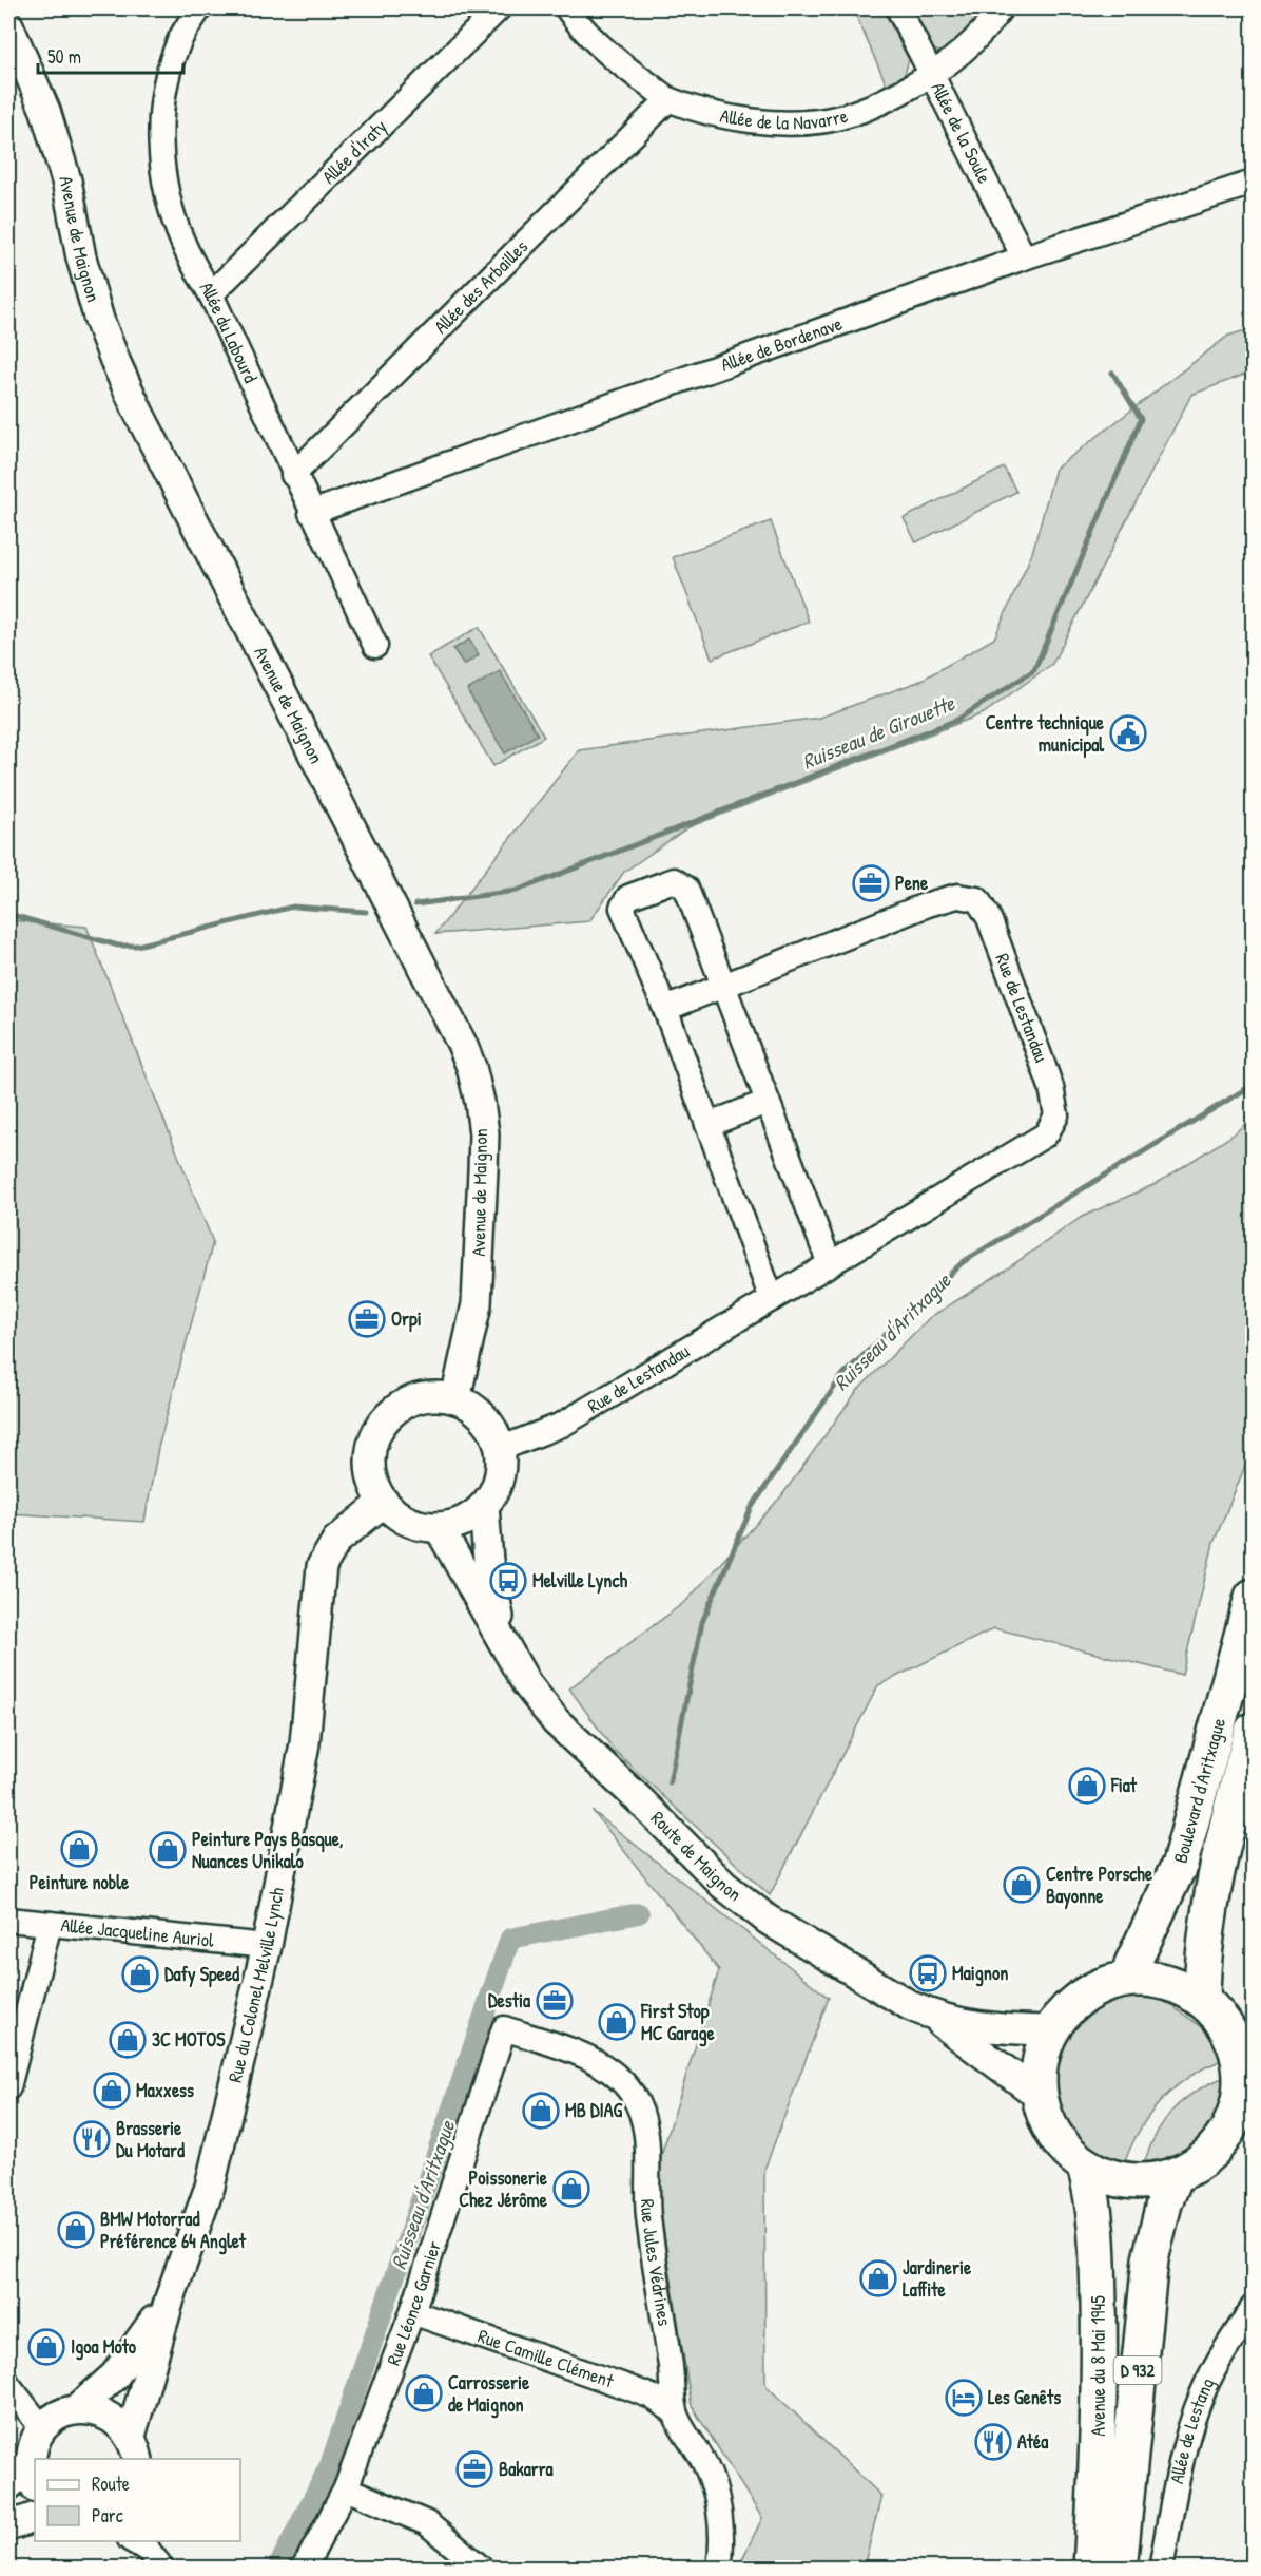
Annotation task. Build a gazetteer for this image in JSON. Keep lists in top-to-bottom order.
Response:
{
  "streets": {
    "main road": ["Boulevard d'Aritxague", "Avenue du 8 Mai 1945", "D 932"],
    "street": [
      "Allée de la Navarre",
      "Allée de la Soule",
      "Allée d'Iraty",
      "Avenue de Maignon",
      "Allée des Arbailles",
      "Allée du Labourd",
      "Allée de Bordenave",
      "Rue de Lestandau",
      "Route de Maignon",
      "Allée Jacqueline Auriol",
      "Rue du Colonel Melville Lynch",
      "Rue Jules Védrines",
      "Rue Léonce Garnier",
      "Rue Camille Clément",
      "Allée de Lestang"
    ]
  },
  "crossings": [
    ["Allée de la Navarre", "Allée de la Soule"],
    ["Allée de la Navarre", "Allée des Arbailles"],
    ["Allée de la Soule", "Allée de Bordenave"],
    ["Allée d'Iraty", "Allée du Labourd"],
    ["Avenue de Maignon", "Rue de Lestandau"],
    ["Avenue de Maignon", "Route de Maignon"],
    ["Avenue de Maignon", "Rue du Colonel Melville Lynch"],
    ["Allée des Arbailles", "Allée du Labourd"],
    ["Allée du Labourd", "Allée de Bordenave"],
    ["Rue de Lestandau", "Route de Maignon"],
    ["Rue de Lestandau", "Rue du Colonel Melville Lynch"],
    ["Boulevard d'Aritxague", "Route de Maignon"],
    ["Boulevard d'Aritxague", "Avenue du 8 Mai 1945"],
    ["Route de Maignon", "Rue du Colonel Melville Lynch"],
    ["Route de Maignon", "Avenue du 8 Mai 1945"],
    ["Allée Jacqueline Auriol", "Rue du Colonel Melville Lynch"],
    ["Rue Jules Védrines", "Rue Léonce Garnier"],
    ["Rue Jules Védrines", "Rue Camille Clément"],
    ["Rue Léonce Garnier", "Rue Camille Clément"]
  ],
  "water": ["Ruisseau de Girouette", "Ruisseau d'Aritxague"],
  "places": {
    "public building": ["Centre technique municipal"],
    "office": [
      "Pene",
      "Orpi",
      "Destia",
      "Bakarra"
    ],
    "bus stop": ["Melville Lynch", "Maignon"],
    "shop": [
      "Fiat",
      "Peinture noble",
      "Peinture Pays Basque, Nuances Unikalo",
      "Centre Porsche Bayonne",
      "Dafy Speed",
      "First Stop MC Garage",
      "3C MOTOS",
      "Maxxess",
      "MB DIAG",
      "Poissonerie Chez Jérôme",
      "BMW Motorrad Préférence 64 Anglet",
      "Jardinerie Laffite",
      "Igoa Moto",
      "Carrosserie de Maignon"
    ],
    "restaurant": ["Brasserie Du Motard", "Atéa"],
    "hotel": ["Les Genêts"]
  },
  "legend": ["Route", "Parc"],
  "scale_bar": "50 m"
}
